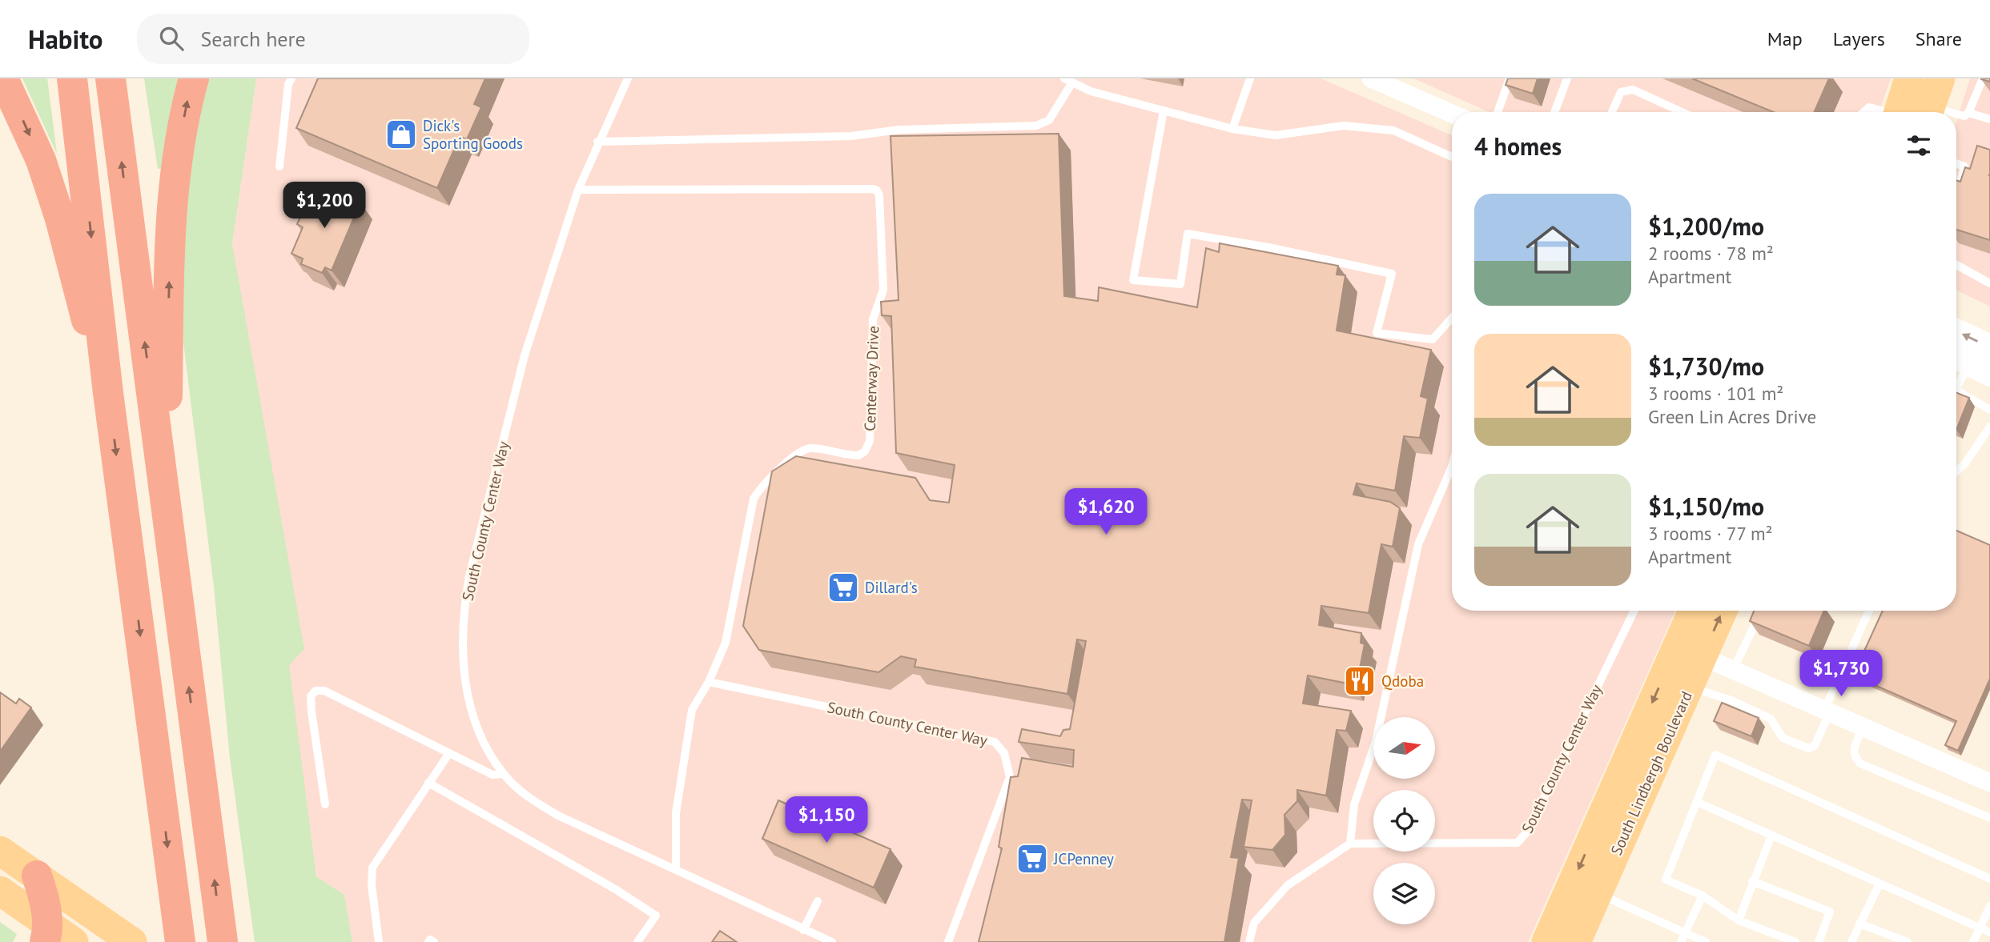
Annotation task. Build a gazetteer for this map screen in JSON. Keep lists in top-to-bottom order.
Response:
{
  "streets": {
    "main road": ["South Lindbergh Boulevard"],
    "lane": ["Centerway Drive", "South County Center Way"]
  },
  "crossings": [
    ["Centerway Drive", "South County Center Way"]
  ],
  "places": {
    "shop": ["Dick's Sporting Goods"],
    "supermarket": ["Dillard's", "JCPenney"],
    "restaurant": ["Qdoba"]
  },
  "north": "right",
  "page": {
    "header": "Habito",
    "search": "Search here",
    "nav": ["Map", "Layers", "Share"],
    "heading": "4 homes",
    "list": [
      {
        "name": "$1,200/mo",
        "note": "2 rooms · 78 m² · Apartment"
      },
      {
        "name": "$1,730/mo",
        "note": "3 rooms · 101 m² · Green Lin Acres Drive"
      },
      {
        "name": "$1,150/mo",
        "note": "3 rooms · 77 m² · Apartment"
      }
    ],
    "price": [
      "$1,200",
      "$1,620",
      "$1,730",
      "$1,150"
    ]
  }
}
